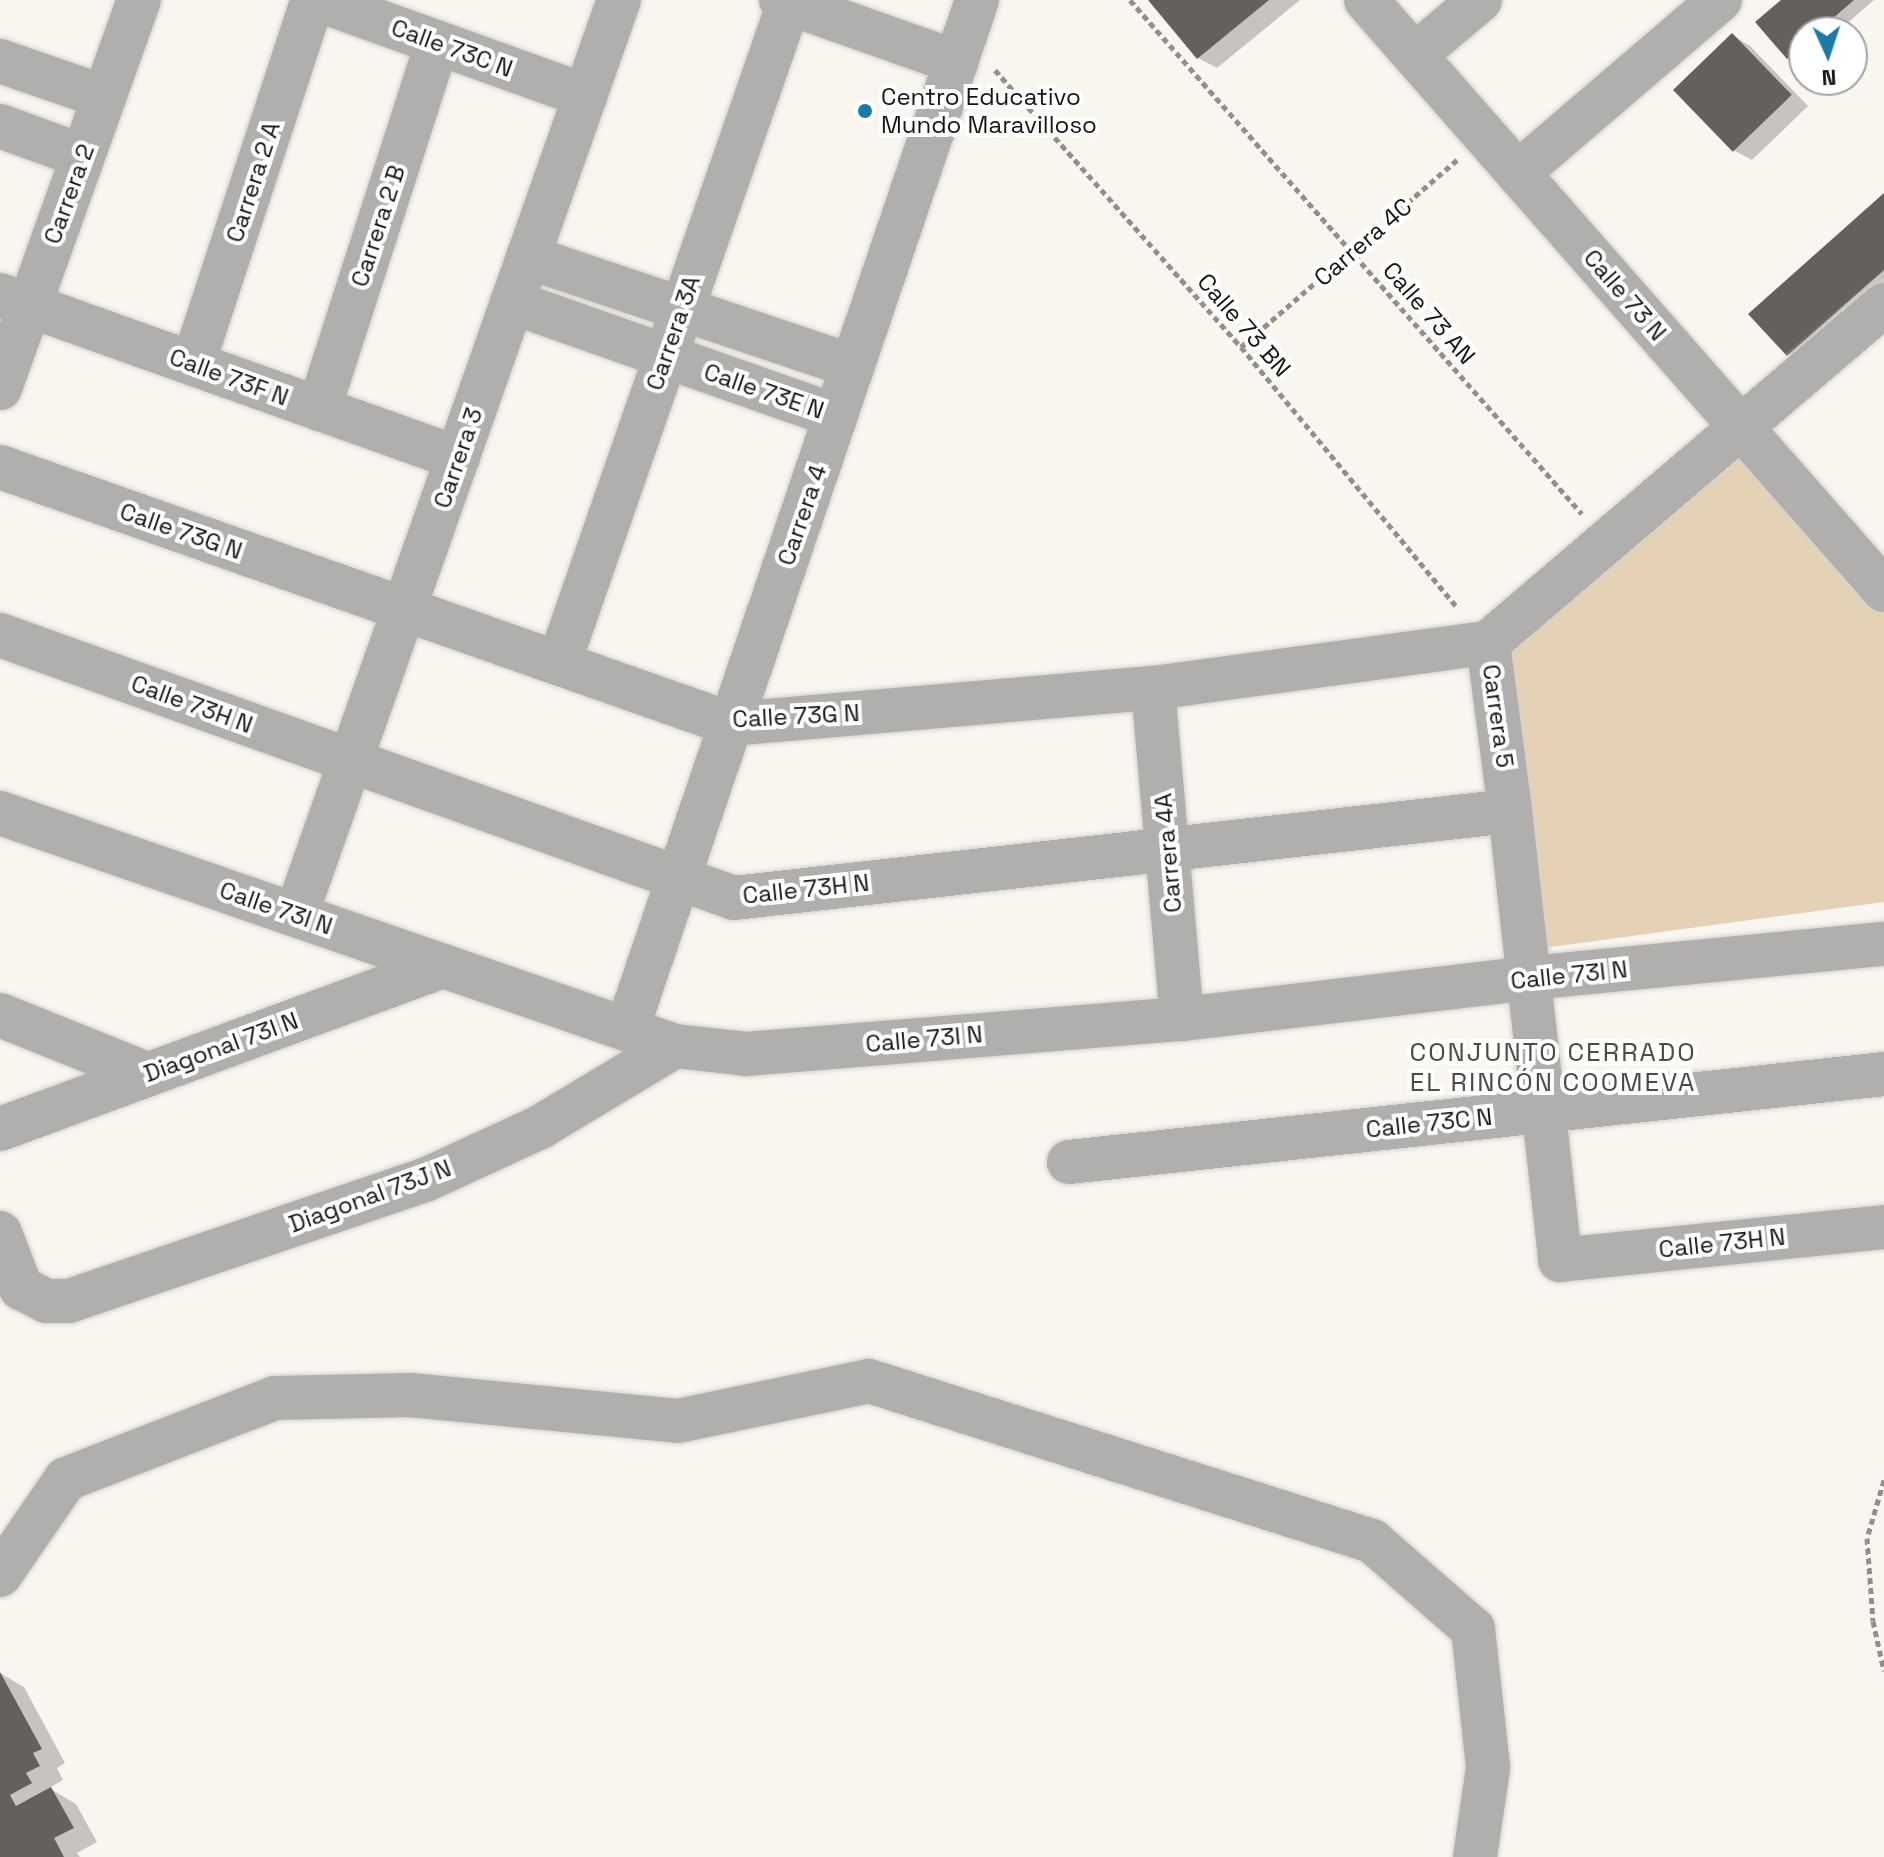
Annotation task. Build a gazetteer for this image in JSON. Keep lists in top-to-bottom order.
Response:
{
  "streets": {
    "street": [
      "Calle 73C N",
      "Carrera 2 A",
      "Carrera 2",
      "Carrera 2 B",
      "Calle 73 N",
      "Carrera 3A",
      "Calle 73F N",
      "Calle 73E N",
      "Carrera 3",
      "Carrera 4",
      "Calle 73G N",
      "Calle 73H N",
      "Carrera 5",
      "Carrera 4A",
      "Calle 73I N",
      "Diagonal 73I N",
      "Diagonal 73J N"
    ],
    "path": ["Carrera 4C", "Calle 73 AN", "Calle 73 BN"]
  },
  "crossings": [
    ["Calle 73C N", "Carrera 2 B"],
    ["Calle 73C N", "Carrera 3"],
    ["Calle 73C N", "Carrera 5"],
    ["Carrera 2 A", "Calle 73F N"],
    ["Carrera 2", "Calle 73F N"],
    ["Carrera 2 B", "Calle 73F N"],
    ["Carrera 4C", "Calle 73 N"],
    ["Carrera 4C", "Calle 73 AN"],
    ["Carrera 4C", "Calle 73 BN"],
    ["Calle 73 N", "Carrera 5"],
    ["Calle 73 AN", "Carrera 5"],
    ["Calle 73 BN", "Carrera 4"],
    ["Calle 73 BN", "Calle 73G N"],
    ["Calle 73 BN", "Carrera 5"],
    ["Carrera 3A", "Calle 73E N"],
    ["Carrera 3A", "Calle 73G N"],
    ["Calle 73F N", "Carrera 3"],
    ["Calle 73E N", "Carrera 3"],
    ["Calle 73E N", "Carrera 4"],
    ["Carrera 3", "Calle 73G N"],
    ["Carrera 3", "Calle 73H N"],
    ["Carrera 3", "Calle 73I N"],
    ["Carrera 4", "Calle 73G N"],
    ["Carrera 4", "Calle 73H N"],
    ["Carrera 4", "Calle 73I N"],
    ["Calle 73G N", "Carrera 5"],
    ["Calle 73G N", "Carrera 4A"],
    ["Calle 73H N", "Carrera 5"],
    ["Calle 73H N", "Carrera 4A"],
    ["Carrera 5", "Calle 73I N"],
    ["Carrera 4A", "Calle 73I N"],
    ["Calle 73I N", "Diagonal 73I N"],
    ["Calle 73I N", "Diagonal 73J N"]
  ],
  "districts": ["CONJUNTO CERRADO EL RINCÓN COOMEVA"],
  "places": ["Centro Educativo Mundo Maravilloso"],
  "north": "bottom"
}
